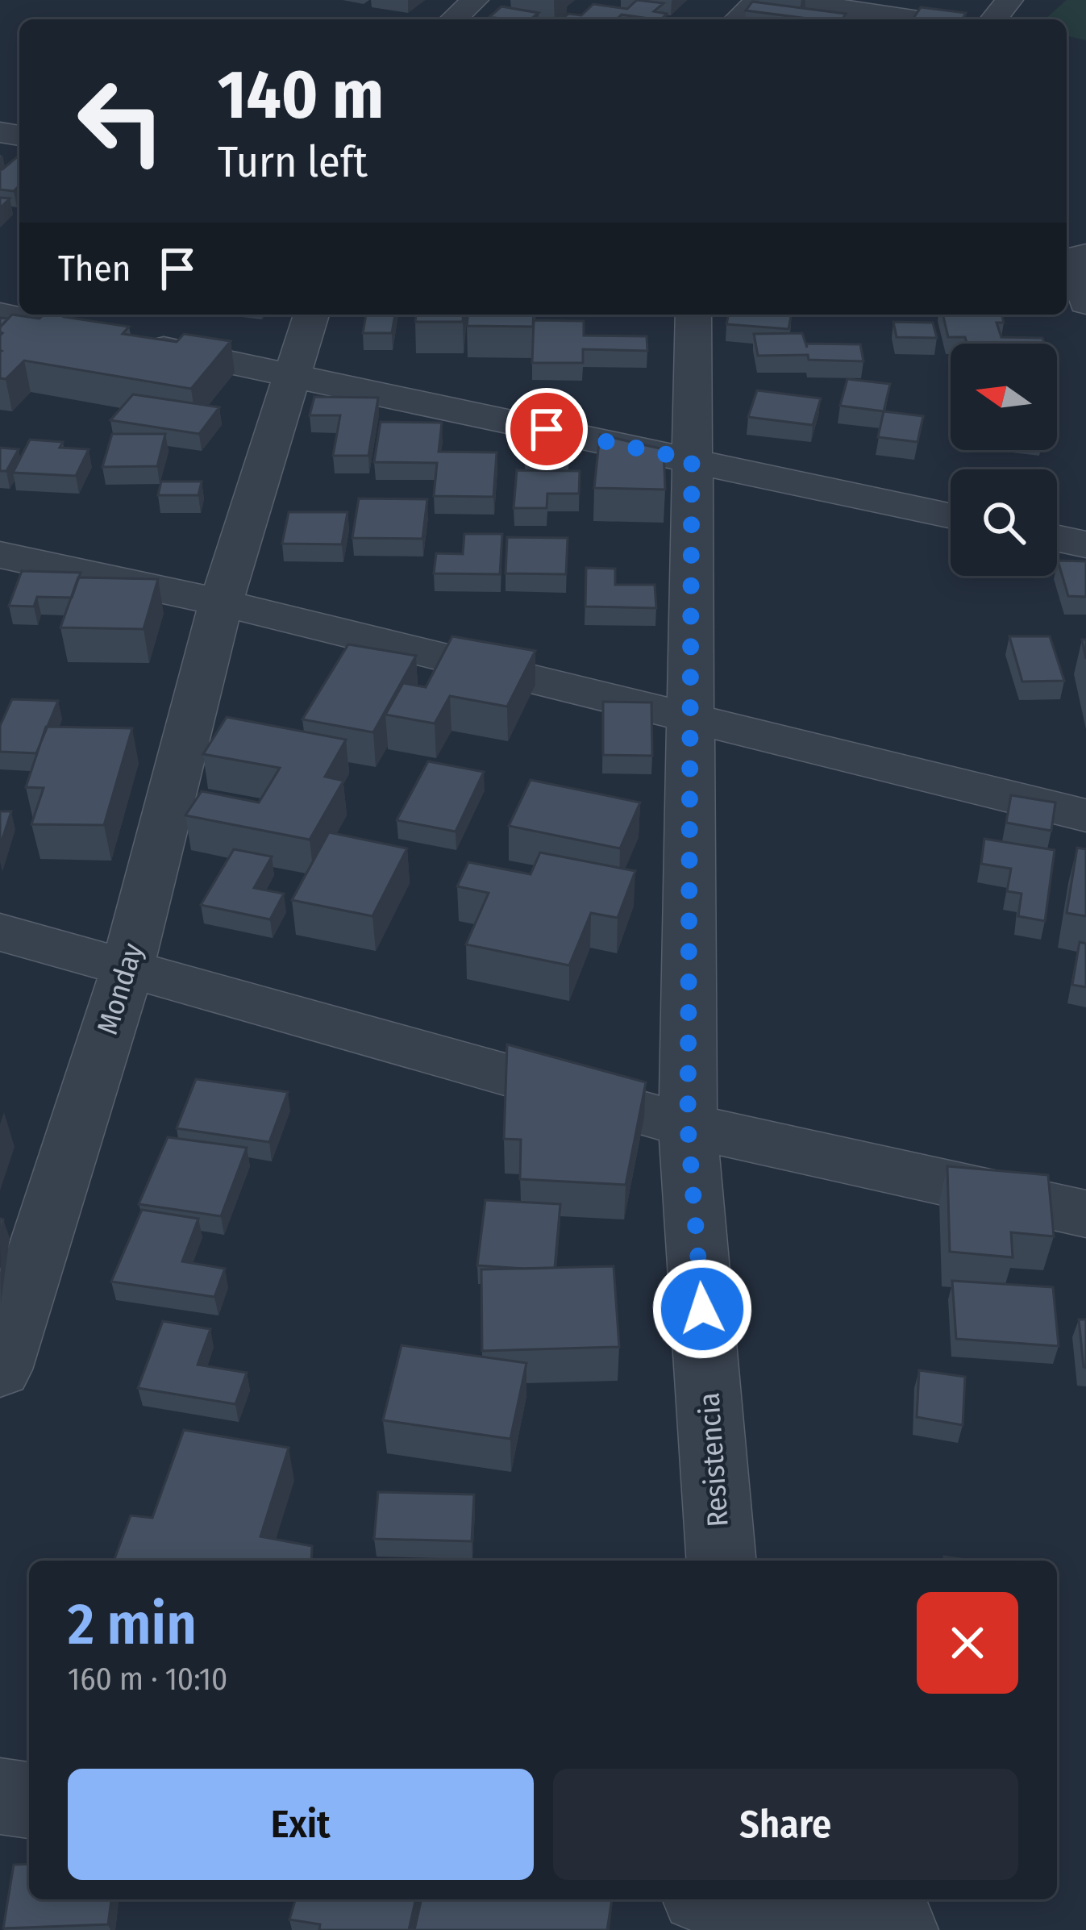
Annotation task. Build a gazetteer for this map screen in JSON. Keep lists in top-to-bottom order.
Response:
{
  "streets": {
    "street": ["Monday", "Resistencia"]
  },
  "north": "left",
  "page": {
    "turn": ["140 m", "Turn left"],
    "then": "Then",
    "heading": ["2 min", "160 m · 10:10"],
    "buttons": ["Exit", "Share"]
  }
}
